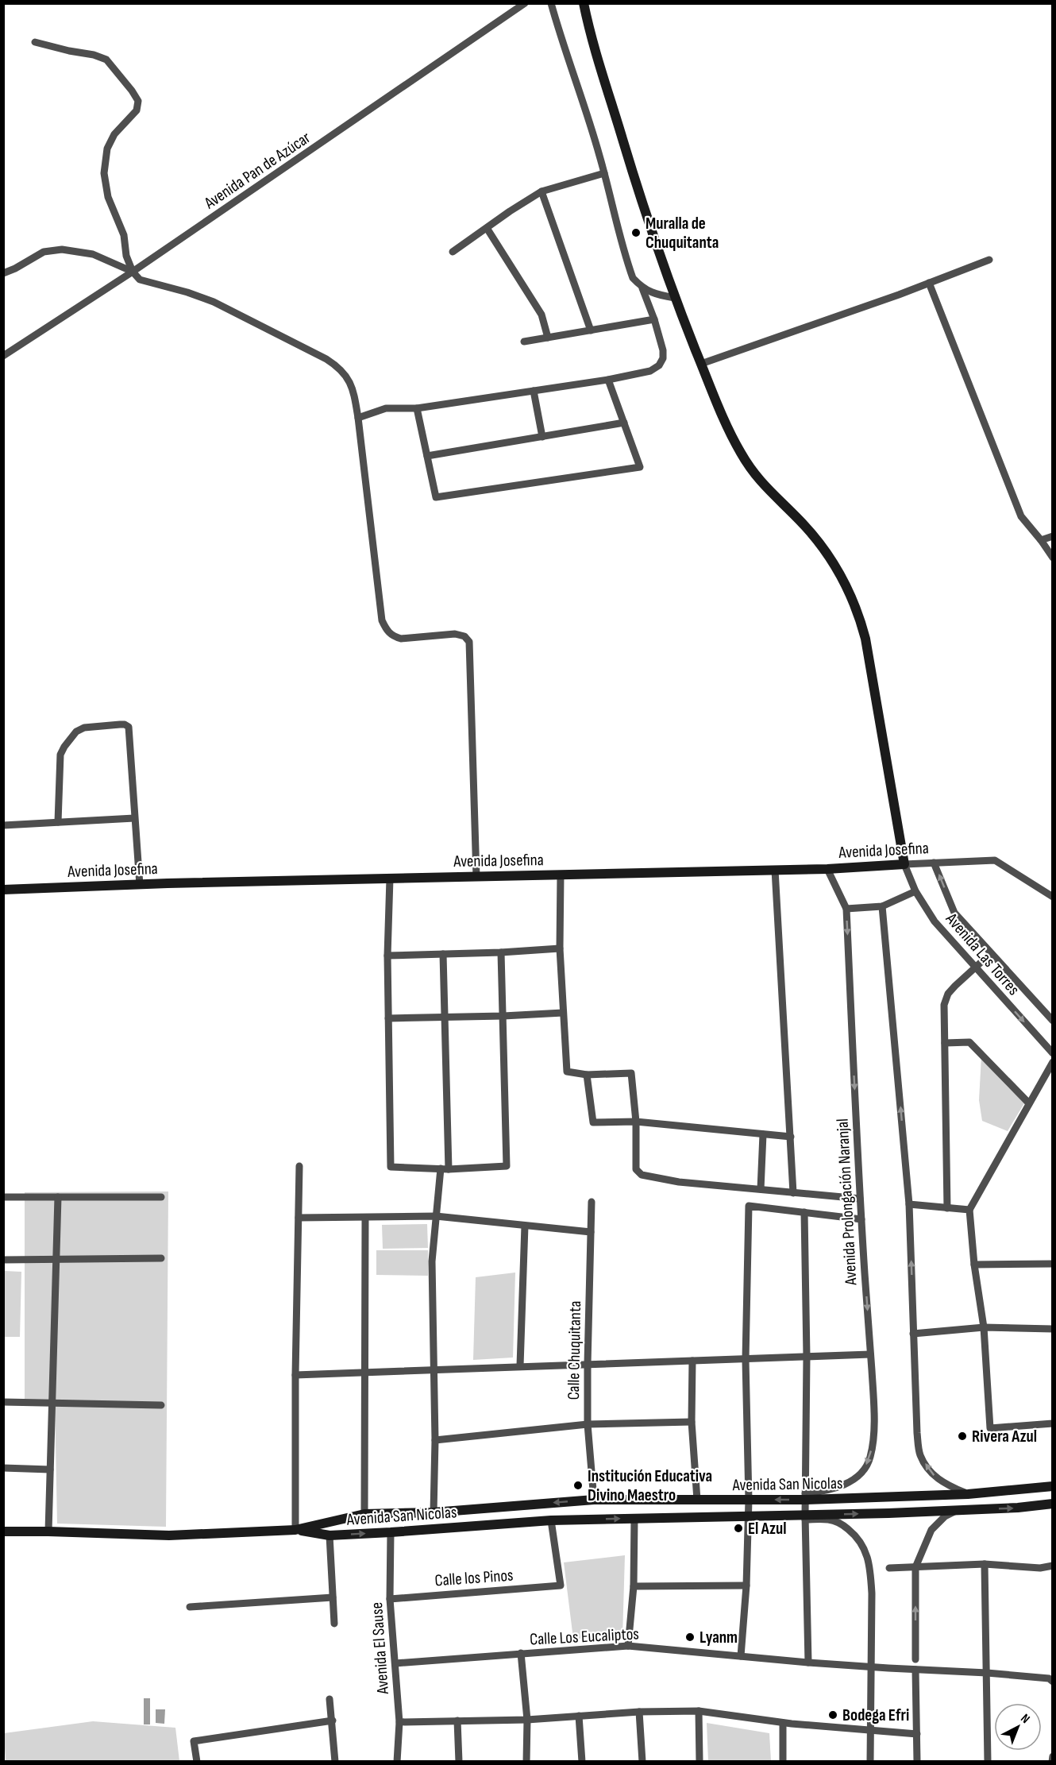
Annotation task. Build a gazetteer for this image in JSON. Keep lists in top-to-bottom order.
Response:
{
  "streets": {
    "street": [
      "Avenida Pan de Azúcar",
      "Avenida Josefina",
      "Avenida Las Torres",
      "Avenida Prolongación Naranjal",
      "Calle Chuquitanta",
      "Avenida San Nicolas",
      "Calle los Pinos",
      "Calle Los Eucaliptos",
      "Avenida El Sause"
    ]
  },
  "crossings": [
    ["Avenida Josefina", "Avenida Las Torres"],
    ["Avenida Josefina", "Avenida Prolongación Naranjal"],
    ["Avenida Prolongación Naranjal", "Avenida San Nicolas"],
    ["Calle Chuquitanta", "Avenida San Nicolas"],
    ["Avenida San Nicolas", "Calle los Pinos"],
    ["Avenida San Nicolas", "Avenida El Sause"],
    ["Calle los Pinos", "Avenida El Sause"],
    ["Calle Los Eucaliptos", "Avenida El Sause"]
  ],
  "places": [
    "Muralla de Chuquitanta",
    "Rivera Azul",
    "Institución Educativa Divino Maestro",
    "El Azul",
    "Lyanm",
    "Bodega Efri"
  ],
  "north": "top right"
}
